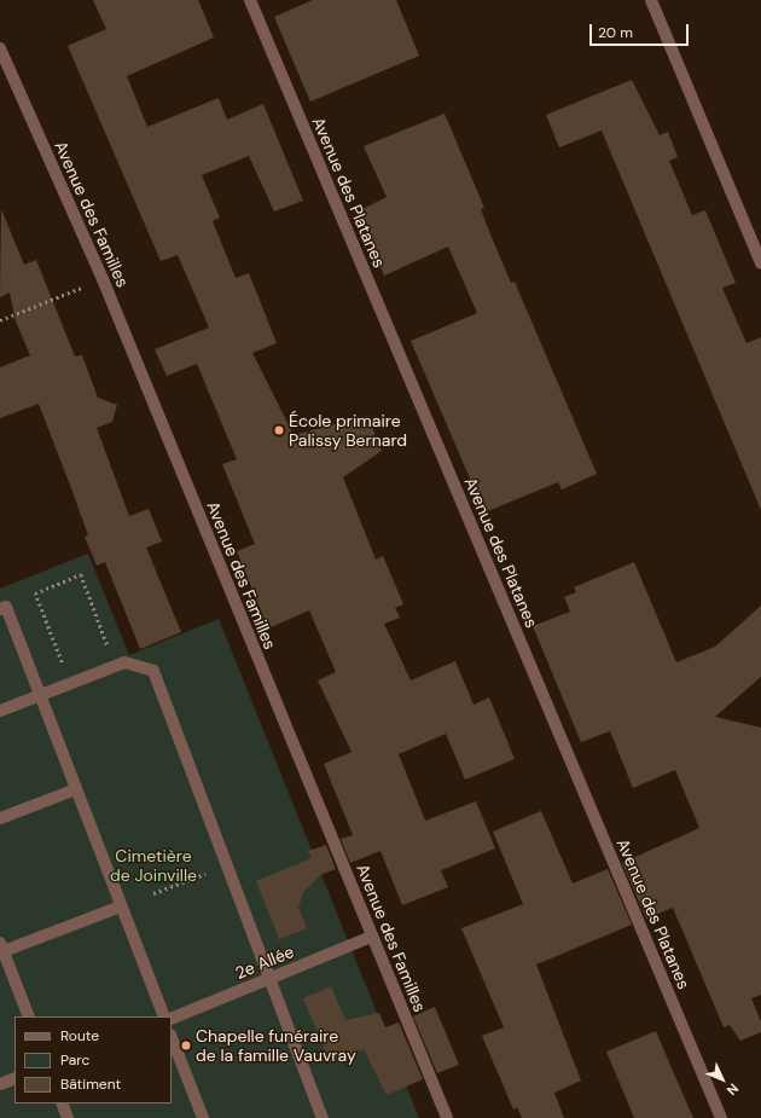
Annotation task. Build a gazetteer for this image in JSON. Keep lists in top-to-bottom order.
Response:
{
  "streets": {
    "street": ["Avenue des Platanes", "Avenue des Familles", "2e Allée"]
  },
  "crossings": [
    ["Avenue des Familles", "2e Allée"]
  ],
  "parks": ["Cimetière de Joinville"],
  "places": ["École primaire Palissy Bernard", "Chapelle funéraire de la famille Vauvray"],
  "legend": ["Route", "Parc", "Bâtiment"],
  "scale_bar": "20 m",
  "north": "bottom right"
}
